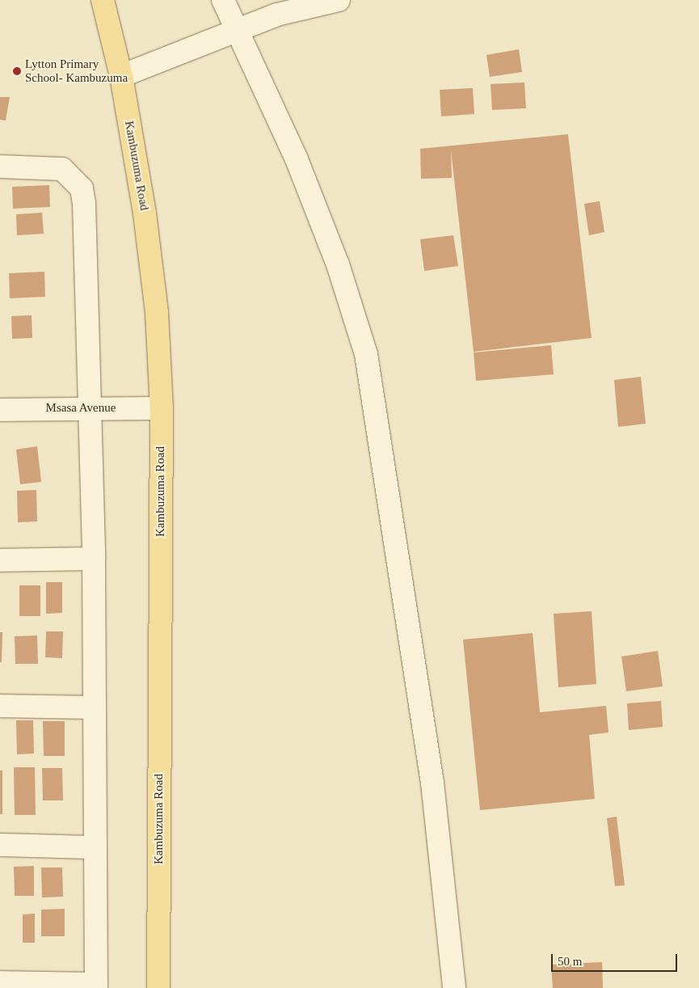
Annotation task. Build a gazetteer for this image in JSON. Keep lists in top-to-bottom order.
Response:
{
  "streets": {
    "main road": ["Kambuzuma Road"],
    "street": ["Msasa Avenue"]
  },
  "crossings": [
    ["Kambuzuma Road", "Msasa Avenue"]
  ],
  "places": ["Lytton Primary School- Kambuzuma"],
  "scale_bar": "50 m"
}
